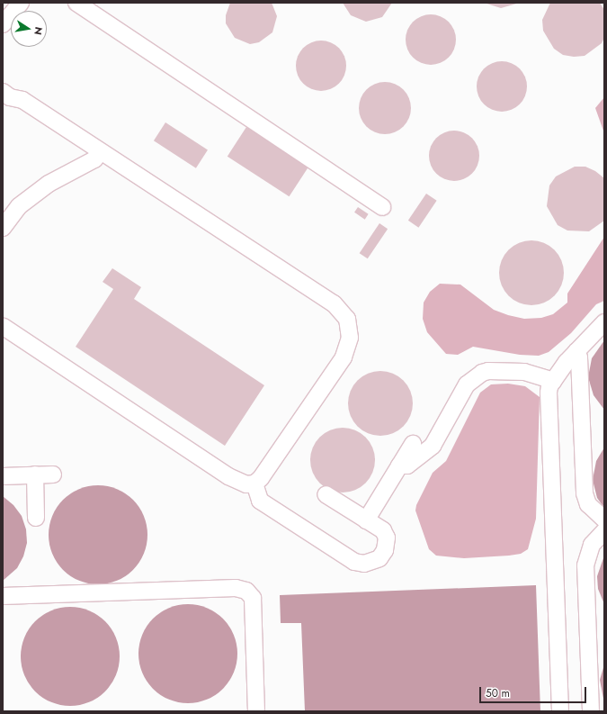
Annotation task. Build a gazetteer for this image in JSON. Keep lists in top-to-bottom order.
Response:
{
  "scale_bar": "50 m",
  "north": "right"
}
